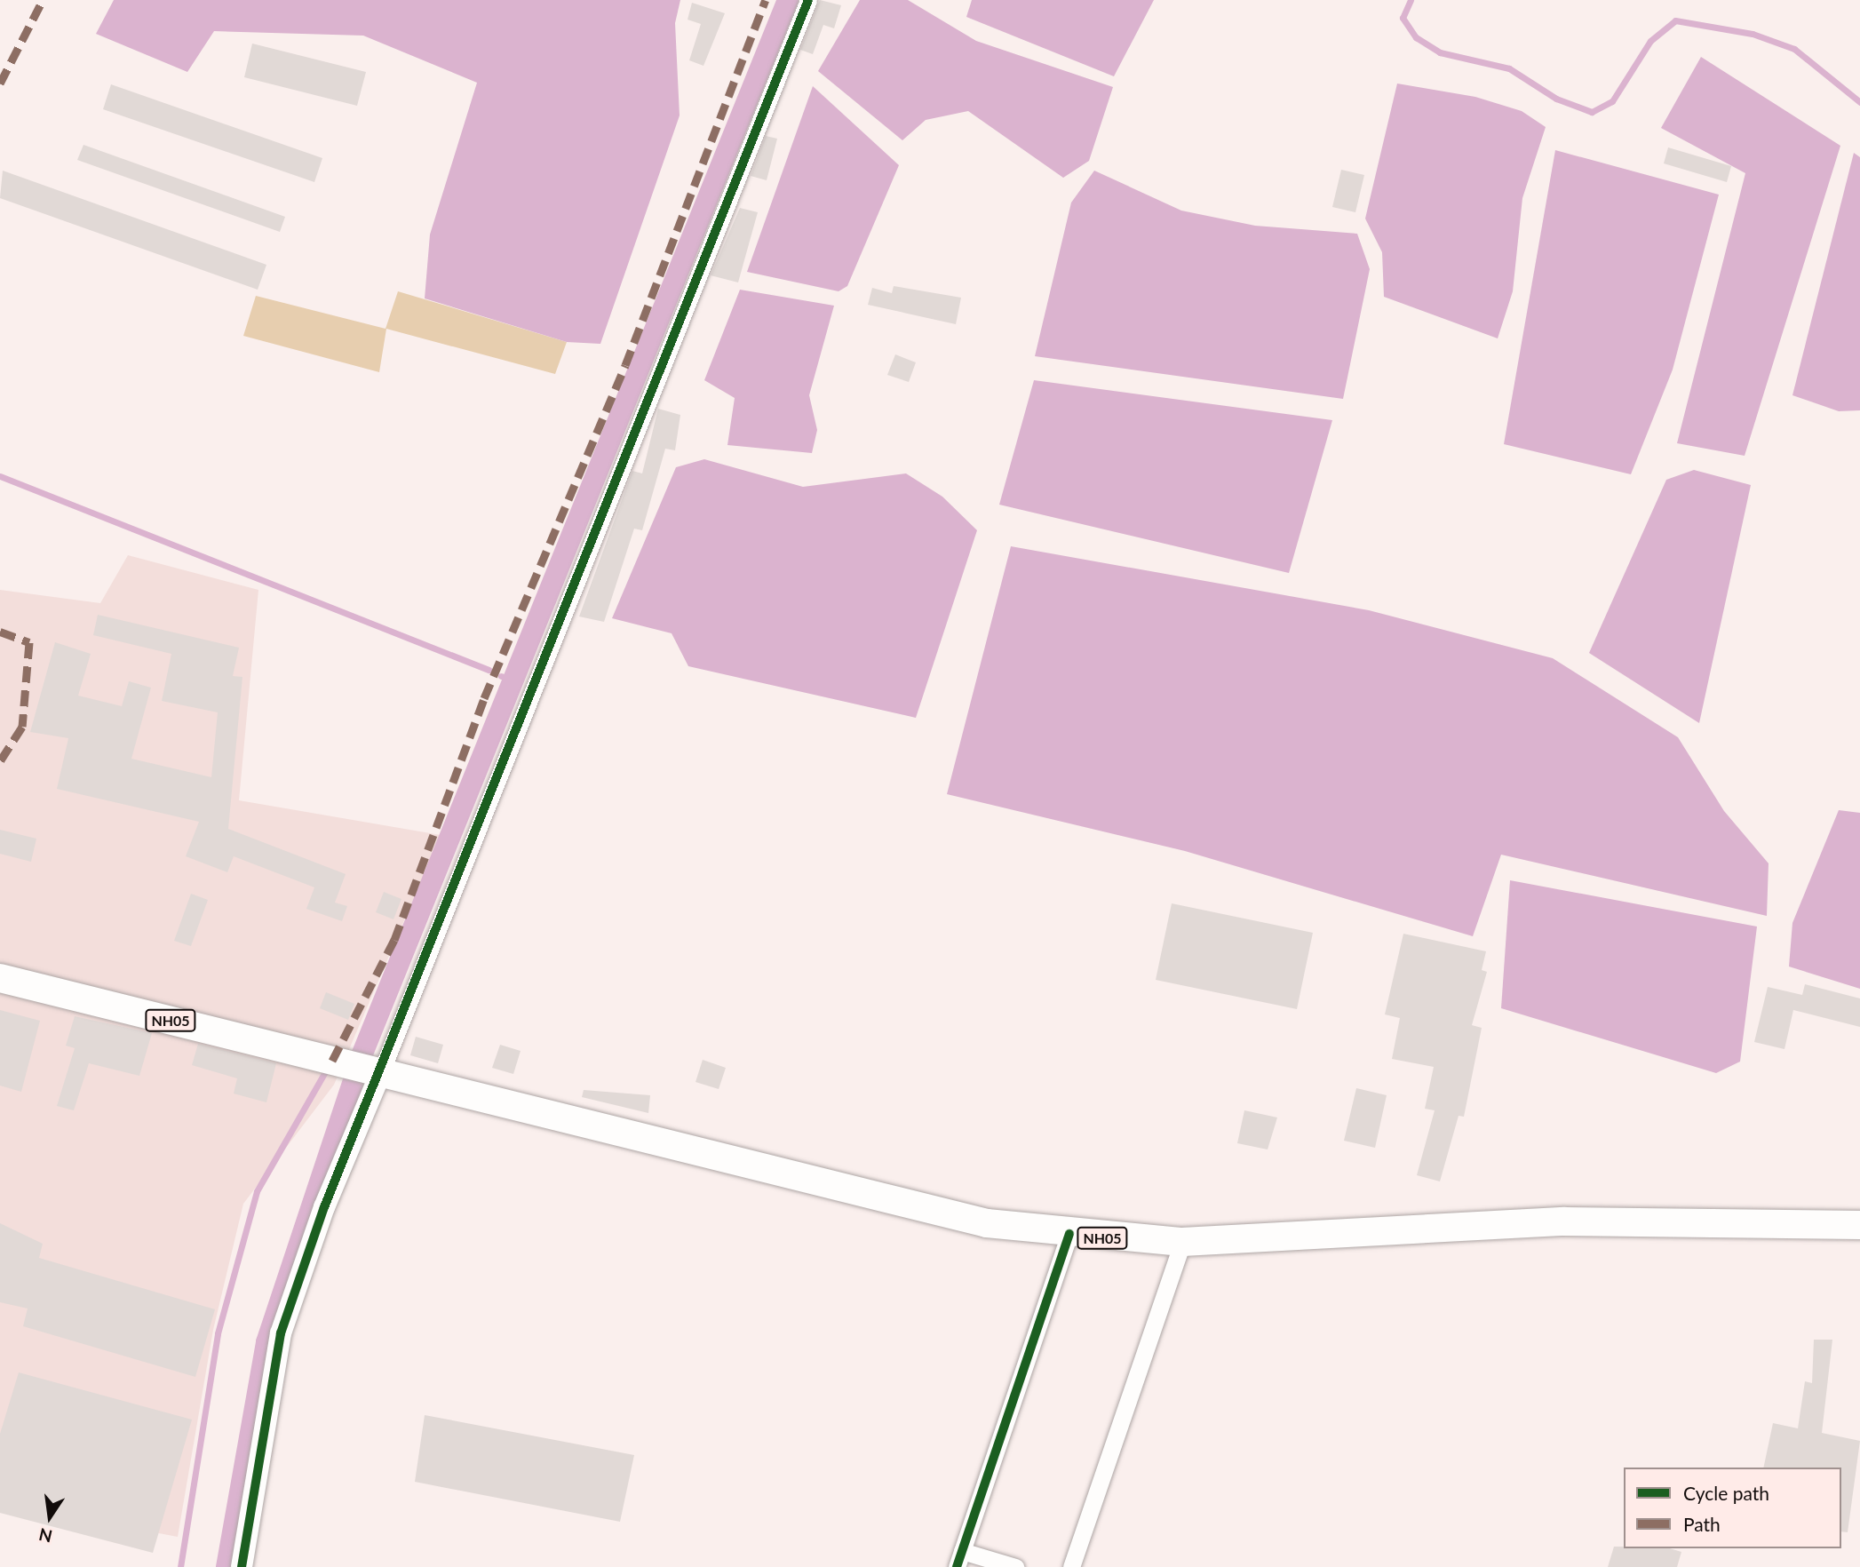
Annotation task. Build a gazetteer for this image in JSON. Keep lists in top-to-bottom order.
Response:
{
  "streets": {
    "main road": ["NH05"]
  },
  "legend": ["Cycle path", "Path"],
  "north": "bottom"
}
